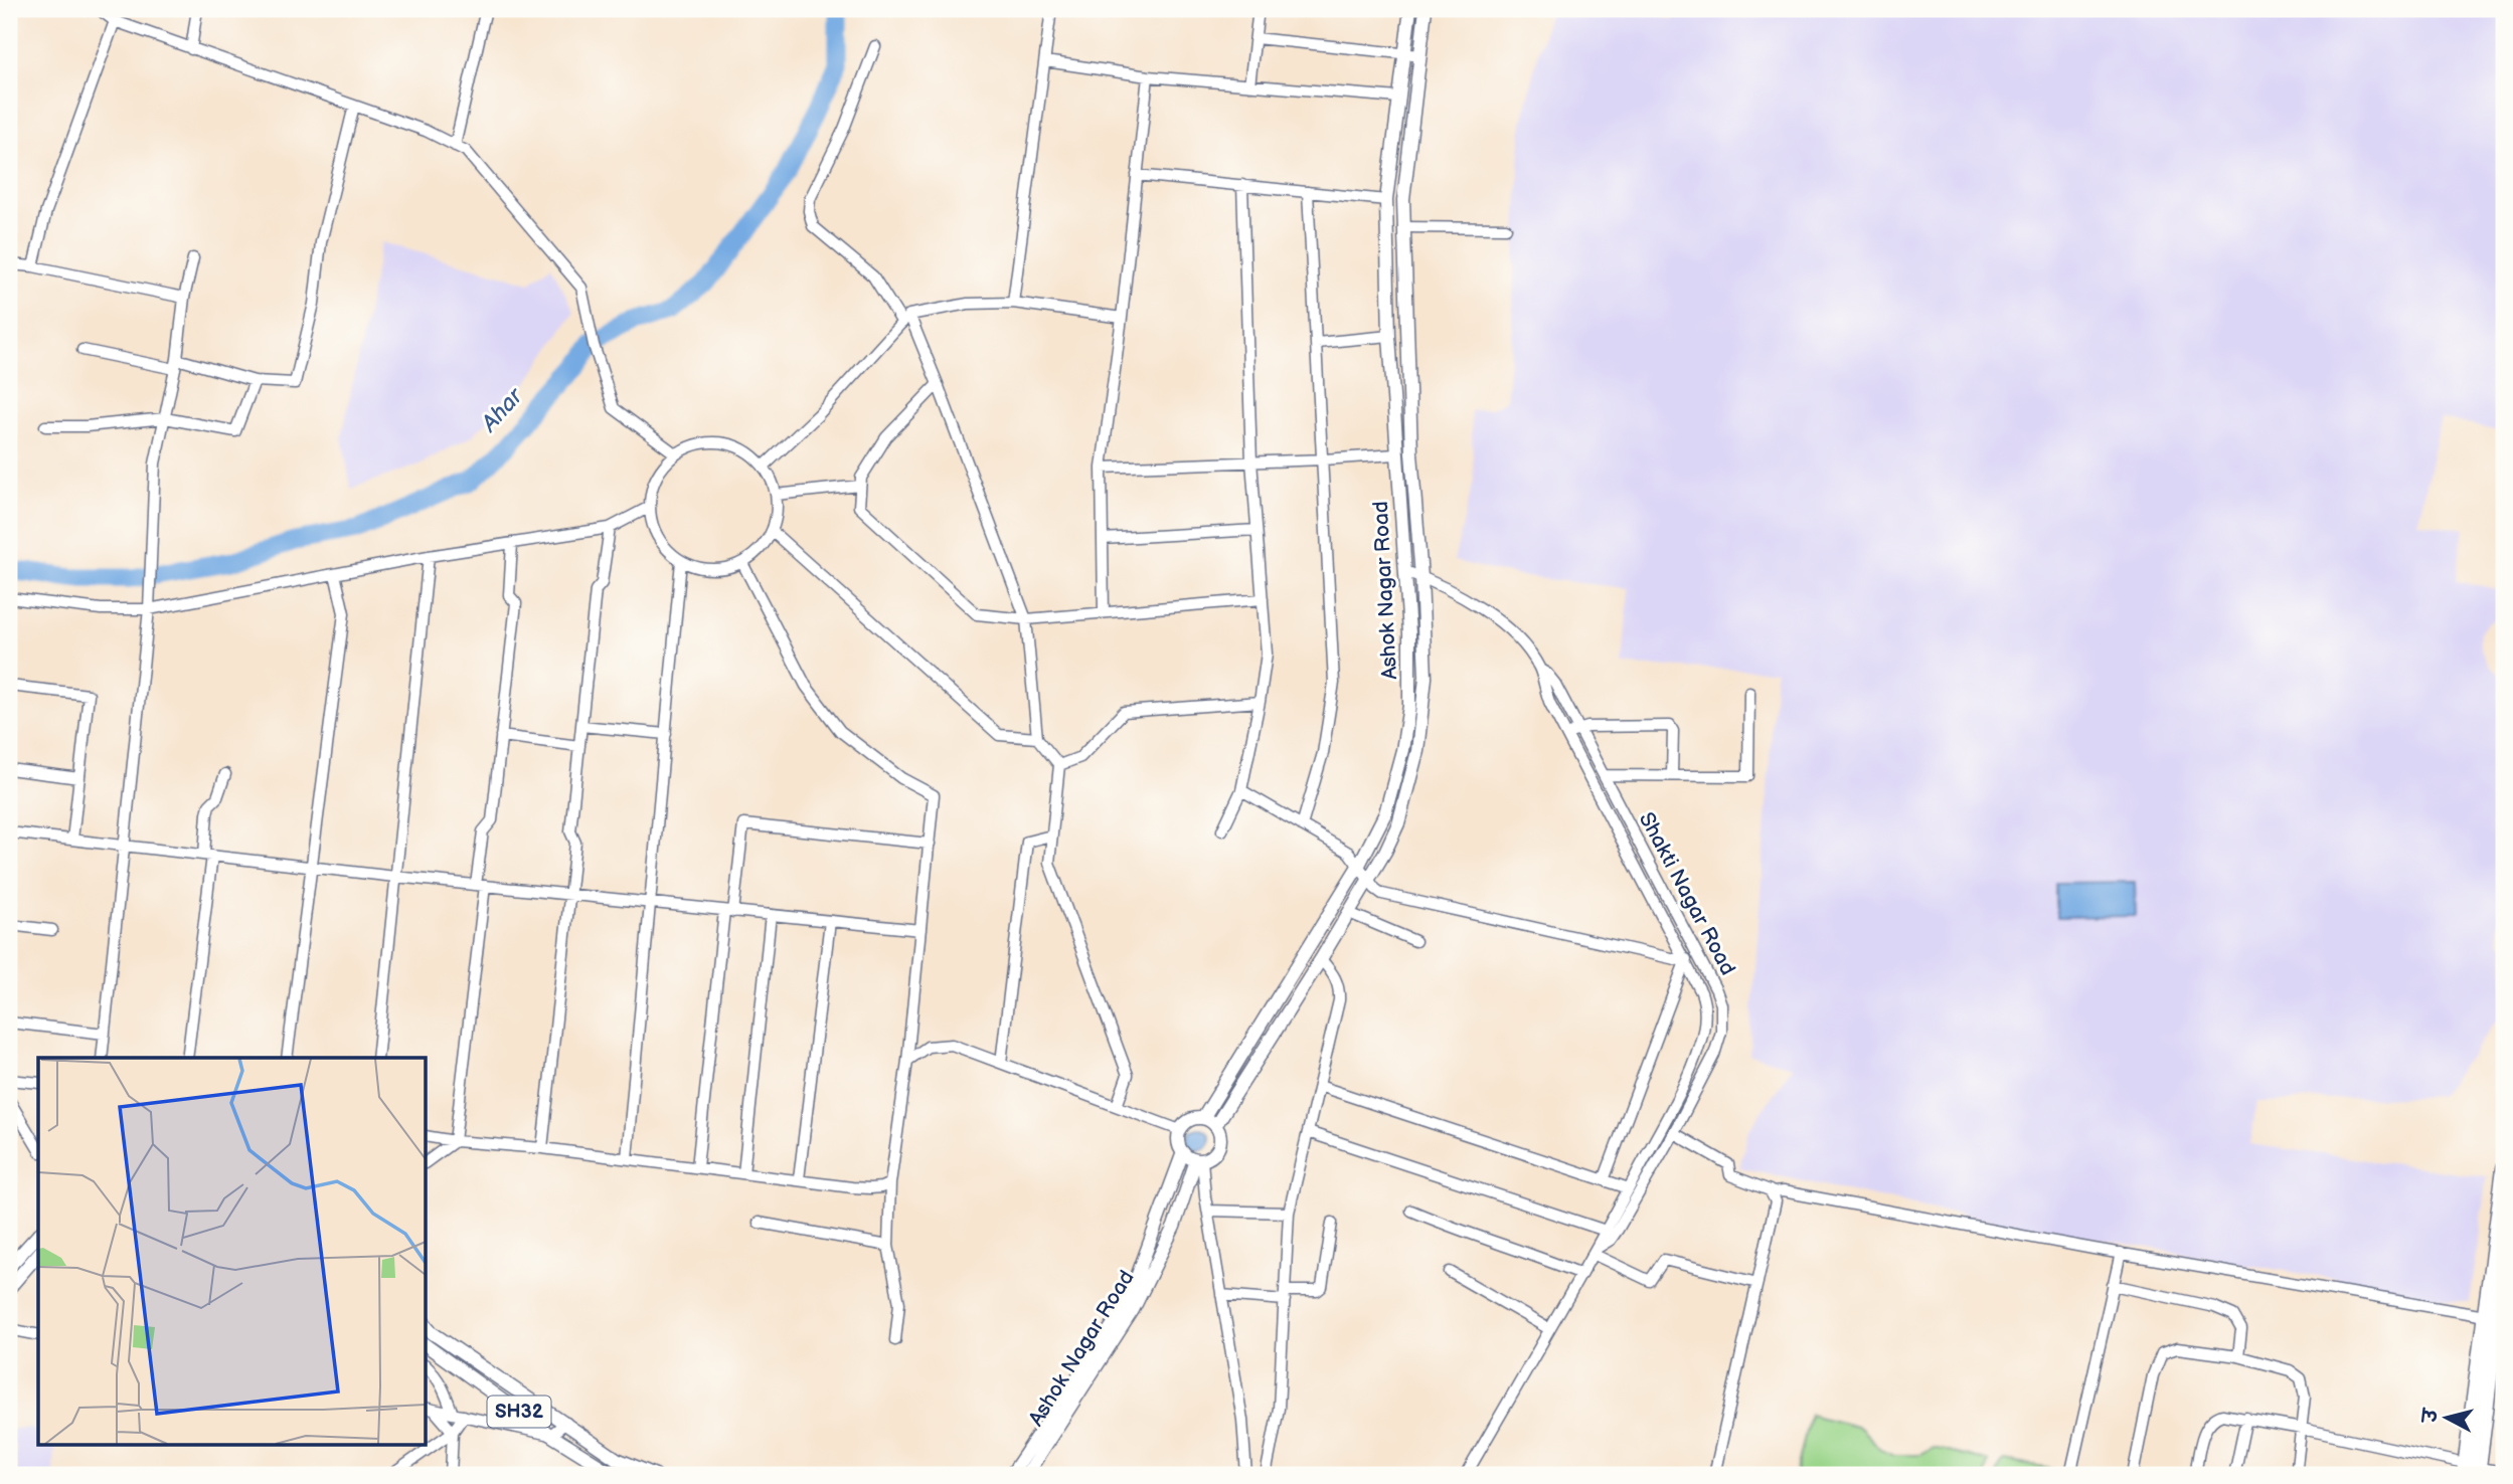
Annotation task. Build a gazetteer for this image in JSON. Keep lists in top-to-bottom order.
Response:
{
  "streets": {
    "main road": ["Ashok Nagar Road", "SH32"],
    "street": ["Shakti Nagar Road"]
  },
  "crossings": [
    ["Ashok Nagar Road", "Shakti Nagar Road"]
  ],
  "water": ["Ahar"],
  "north": "left"
}
